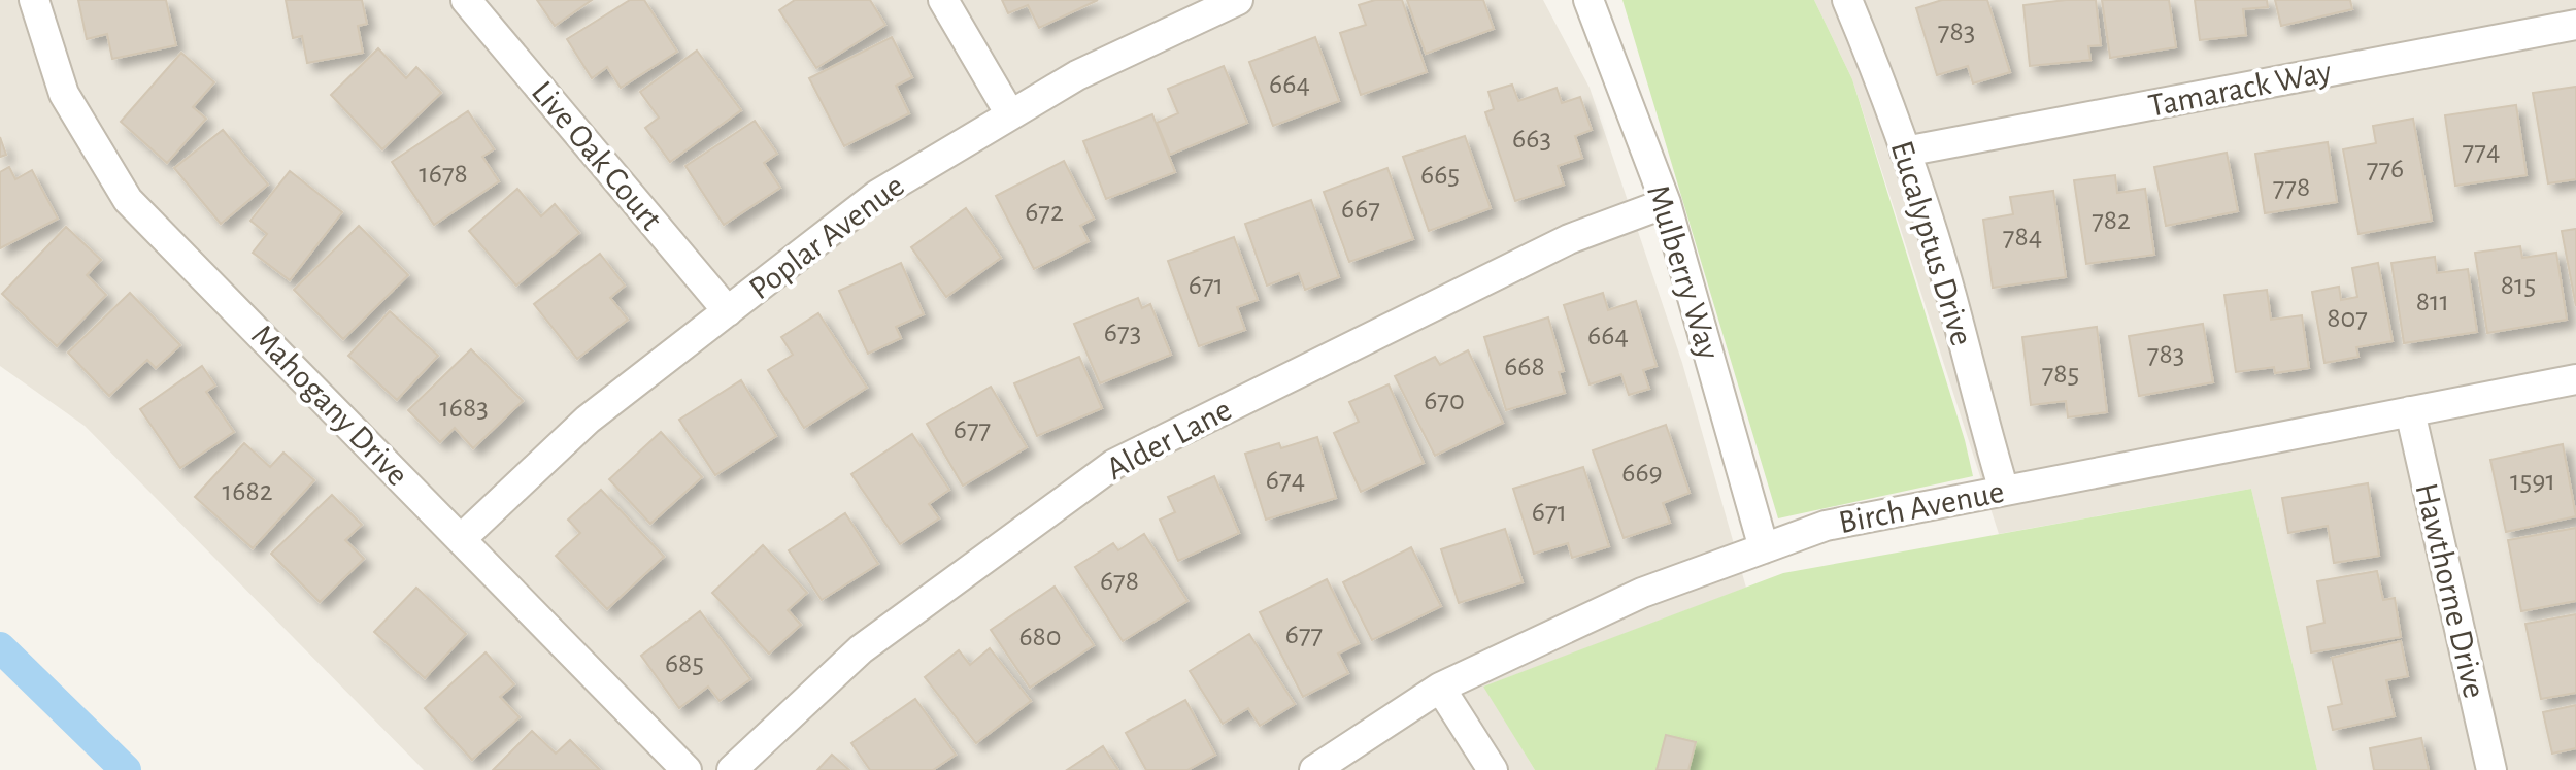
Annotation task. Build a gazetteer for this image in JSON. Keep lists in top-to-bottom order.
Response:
{
  "streets": {
    "street": [
      "Tamarack Way",
      "Live Oak Court",
      "Poplar Avenue",
      "Eucalyptus Drive",
      "Mulberry Way",
      "Mahogany Drive",
      "Alder Lane",
      "Birch Avenue",
      "Hawthorne Drive"
    ]
  },
  "crossings": [
    ["Tamarack Way", "Eucalyptus Drive"],
    ["Live Oak Court", "Poplar Avenue"],
    ["Poplar Avenue", "Mahogany Drive"],
    ["Eucalyptus Drive", "Birch Avenue"],
    ["Mulberry Way", "Alder Lane"],
    ["Mulberry Way", "Birch Avenue"],
    ["Birch Avenue", "Hawthorne Drive"]
  ],
  "house_numbers": [
    "783",
    "664",
    "663",
    "774",
    "776",
    "1678",
    "665",
    "778",
    "667",
    "672",
    "782",
    "784",
    "671",
    "815",
    "811",
    "807",
    "673",
    "664",
    "783",
    "668",
    "785",
    "670",
    "1683",
    "677",
    "669",
    "674",
    "1591",
    "1682",
    "671",
    "678",
    "677",
    "680",
    "685"
  ]
}
